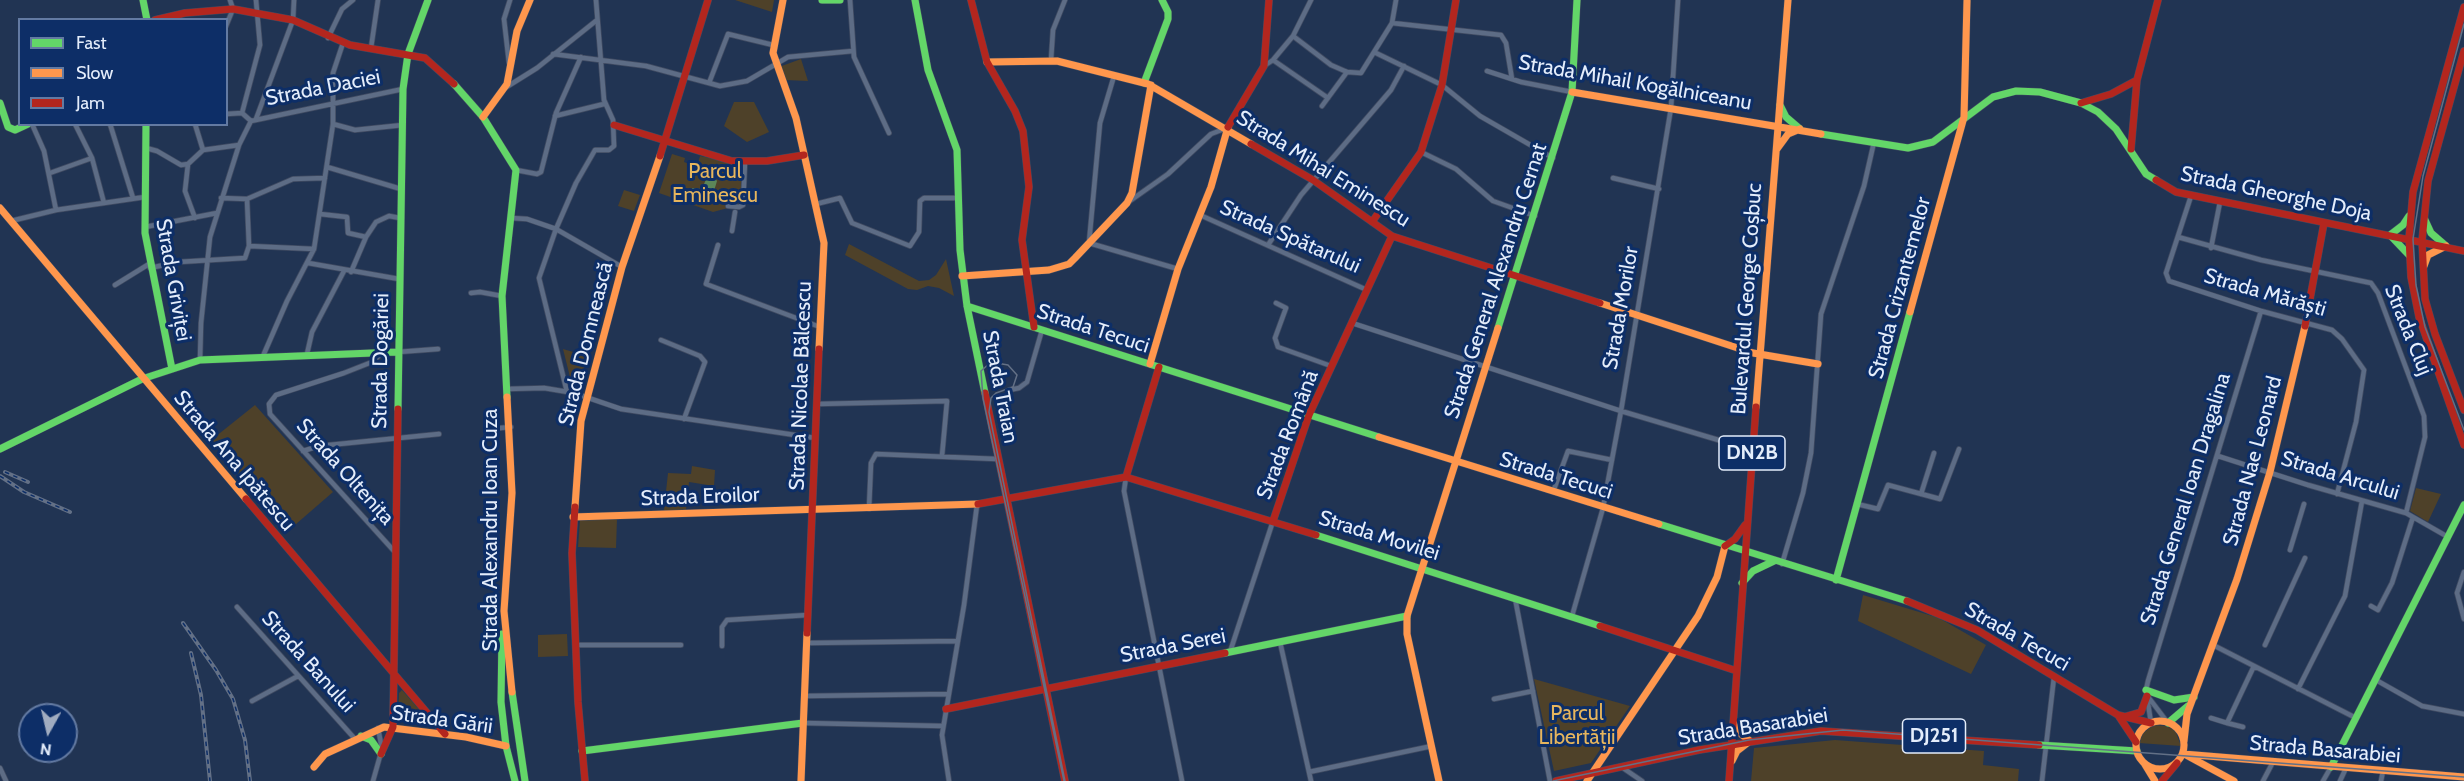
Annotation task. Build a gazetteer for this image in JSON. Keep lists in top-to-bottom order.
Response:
{
  "streets": {
    "street": [
      "Strada Mihail Kogălniceanu",
      "Strada Daciei",
      "Strada Mihai Eminescu",
      "Strada Gheorghe Doja",
      "Strada Spătarului",
      "Strada Griviței",
      "Strada General Alexandru Cernat",
      "Strada Crizantemelor",
      "Strada Mărăști",
      "Bulevardul George Coșbuc",
      "Strada Morilor",
      "Strada Tecuci",
      "Strada Cluj",
      "Strada Domnească",
      "Strada Dogăriei",
      "Strada Nicolae Bălcescu",
      "Strada Traian",
      "Strada Română",
      "DN2B",
      "Strada Ana Ipătescu",
      "Strada Nae Leonard",
      "Strada Oltenița",
      "Strada Arcului",
      "Strada Eroilor",
      "Strada General Ioan Dragalina",
      "Strada Alexandru Ioan Cuza",
      "Strada Movilei",
      "Strada Serei",
      "Strada Banului",
      "Strada Gării",
      "Strada Basarabiei",
      "DJ251"
    ]
  },
  "crossings": [
    ["Strada Mihail Kogălniceanu", "Strada Gheorghe Doja"],
    ["Strada Mihail Kogălniceanu", "Strada General Alexandru Cernat"],
    ["Strada Mihail Kogălniceanu", "Bulevardul George Coșbuc"],
    ["Strada Mihail Kogălniceanu", "Strada Morilor"],
    ["Strada Daciei", "Strada Dogăriei"],
    ["Strada Mihai Eminescu", "Strada General Alexandru Cernat"],
    ["Strada Mihai Eminescu", "Bulevardul George Coșbuc"],
    ["Strada Mihai Eminescu", "Strada Morilor"],
    ["Strada Mihai Eminescu", "Strada Română"],
    ["Strada Gheorghe Doja", "Strada Crizantemelor"],
    ["Strada Gheorghe Doja", "Bulevardul George Coșbuc"],
    ["Strada Gheorghe Doja", "Strada Nae Leonard"],
    ["Strada Spătarului", "Strada Română"],
    ["Strada General Alexandru Cernat", "Strada Tecuci"],
    ["Strada General Alexandru Cernat", "Strada Movilei"],
    ["Strada General Alexandru Cernat", "Strada Serei"],
    ["Strada Crizantemelor", "Strada Tecuci"],
    ["Strada Mărăști", "Strada Cluj"],
    ["Strada Mărăști", "Strada Nae Leonard"],
    ["Strada Mărăști", "Strada Arcului"],
    ["Strada Mărăști", "Strada General Ioan Dragalina"],
    ["Bulevardul George Coșbuc", "Strada Tecuci"],
    ["Bulevardul George Coșbuc", "Strada Movilei"],
    ["Bulevardul George Coșbuc", "Strada Basarabiei"],
    ["Strada Morilor", "Strada Tecuci"],
    ["Strada Morilor", "Strada Movilei"],
    ["Strada Tecuci", "Strada Traian"],
    ["Strada Tecuci", "Strada Română"],
    ["Strada Tecuci", "Strada Nae Leonard"],
    ["Strada Tecuci", "Strada Basarabiei"],
    ["Strada Cluj", "Strada Nae Leonard"],
    ["Strada Cluj", "Strada Arcului"],
    ["Strada Domnească", "Strada Eroilor"],
    ["Strada Dogăriei", "Strada Ana Ipătescu"],
    ["Strada Dogăriei", "Strada Oltenița"],
    ["Strada Dogăriei", "Strada Gării"],
    ["Strada Nicolae Bălcescu", "Strada Eroilor"],
    ["Strada Traian", "Strada Eroilor"],
    ["Strada Traian", "Strada Movilei"],
    ["Strada Traian", "Strada Serei"],
    ["Strada Română", "Strada Movilei"],
    ["Strada Română", "Strada Serei"],
    ["Strada Ana Ipătescu", "Strada Gării"],
    ["Strada Nae Leonard", "Strada Arcului"],
    ["Strada Nae Leonard", "Strada Basarabiei"],
    ["Strada Arcului", "Strada General Ioan Dragalina"],
    ["Strada Eroilor", "Strada Movilei"],
    ["Strada Alexandru Ioan Cuza", "Strada Gării"],
    ["Strada Banului", "Strada Gării"]
  ],
  "parks": ["Parcul Eminescu", "Parcul Libertății"],
  "legend": ["Fast", "Slow", "Jam"],
  "north": "bottom"
}
